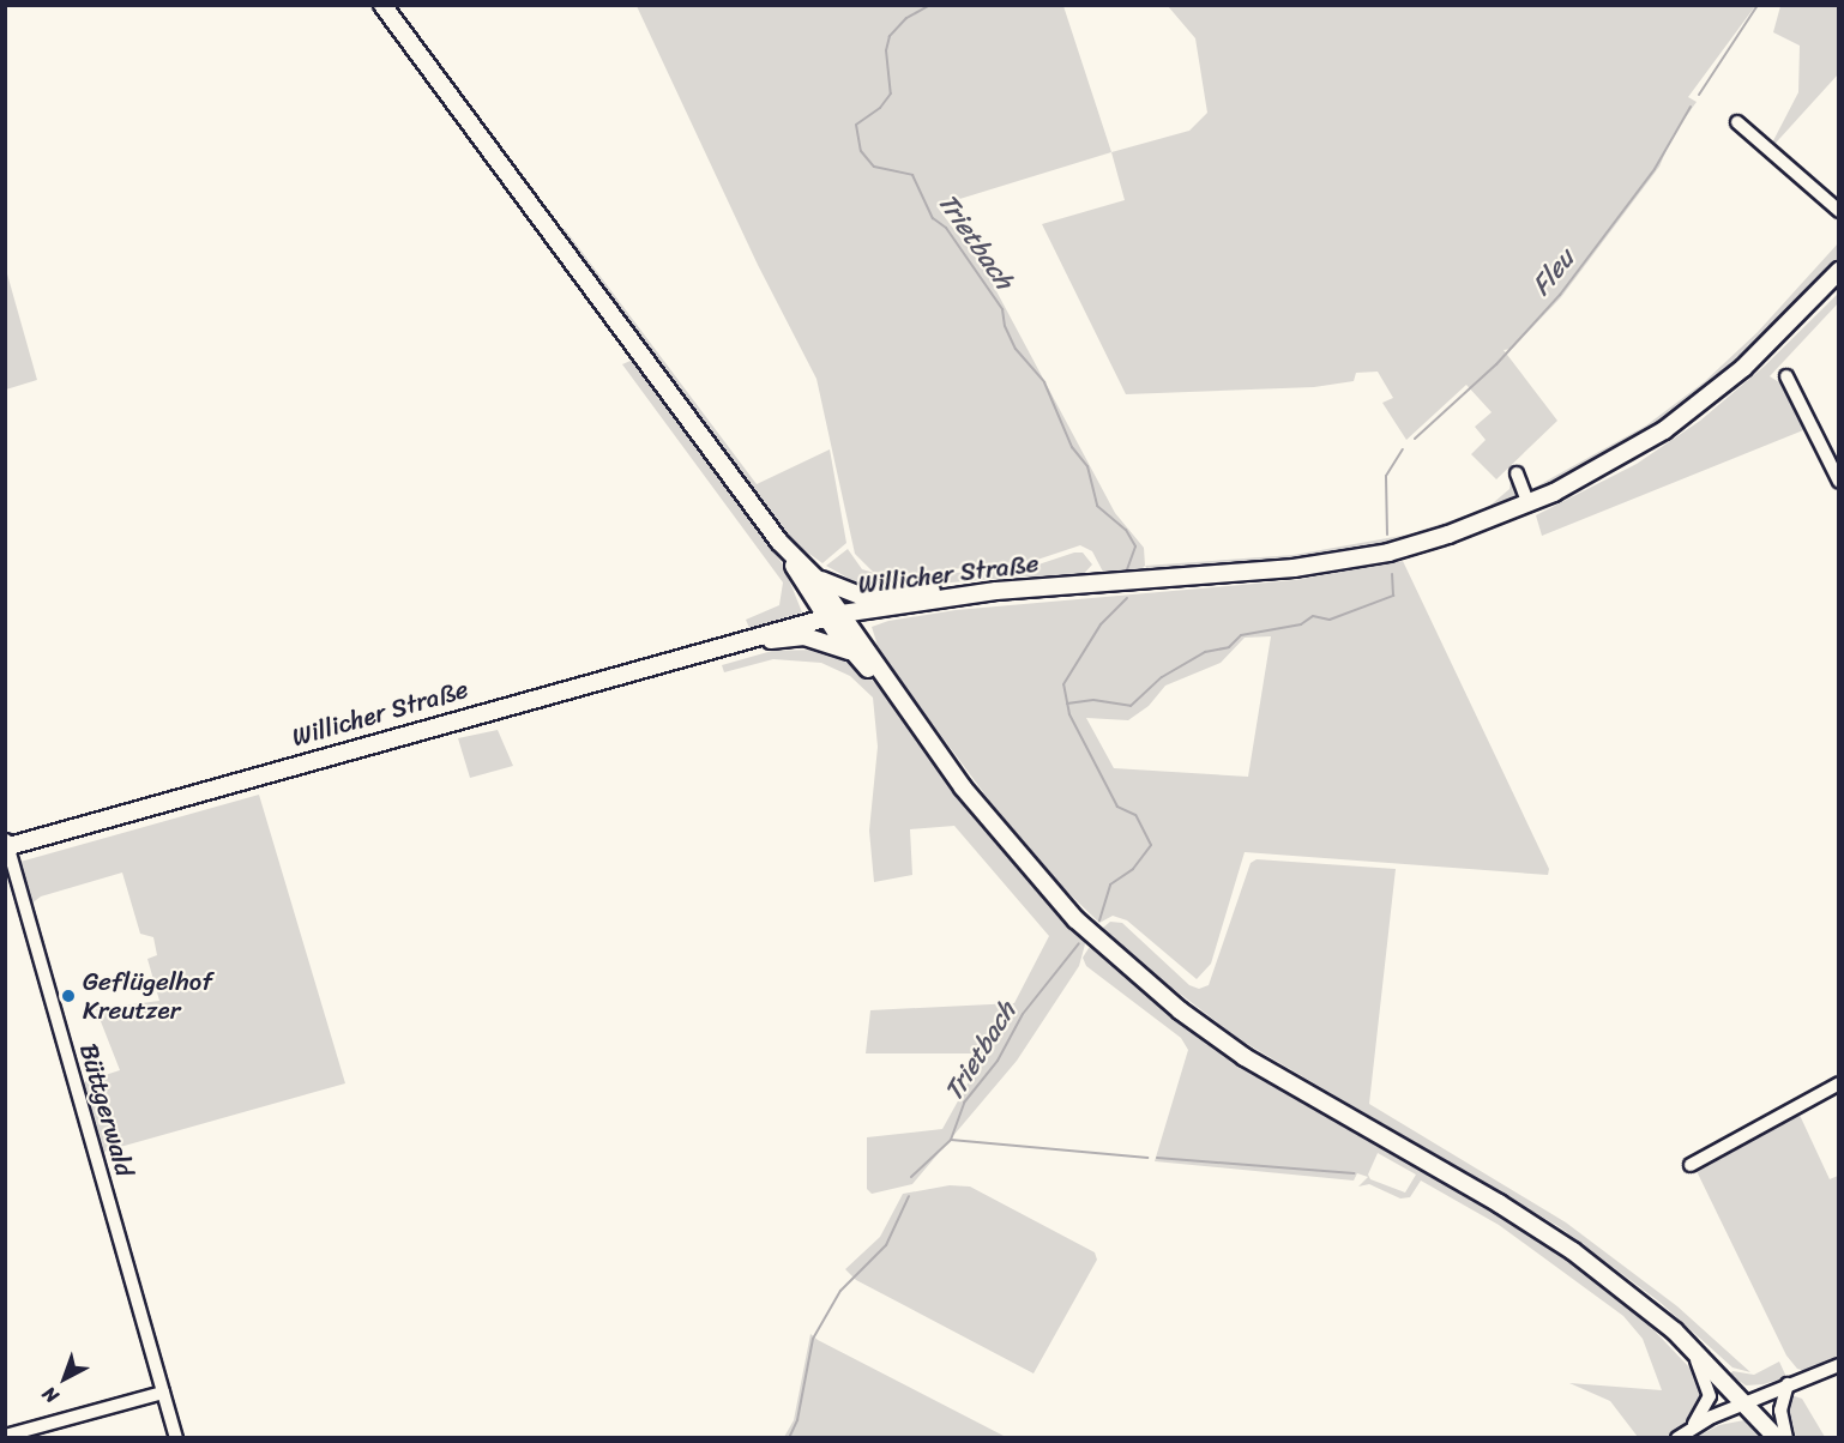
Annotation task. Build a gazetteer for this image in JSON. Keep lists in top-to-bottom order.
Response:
{
  "streets": {
    "main road": ["Willicher Straße"],
    "street": ["Büttgerwald"]
  },
  "crossings": [
    ["Willicher Straße", "Büttgerwald"]
  ],
  "water": ["Trietbach", "Fleu"],
  "places": ["Geflügelhof Kreutzer"],
  "north": "bottom left"
}
